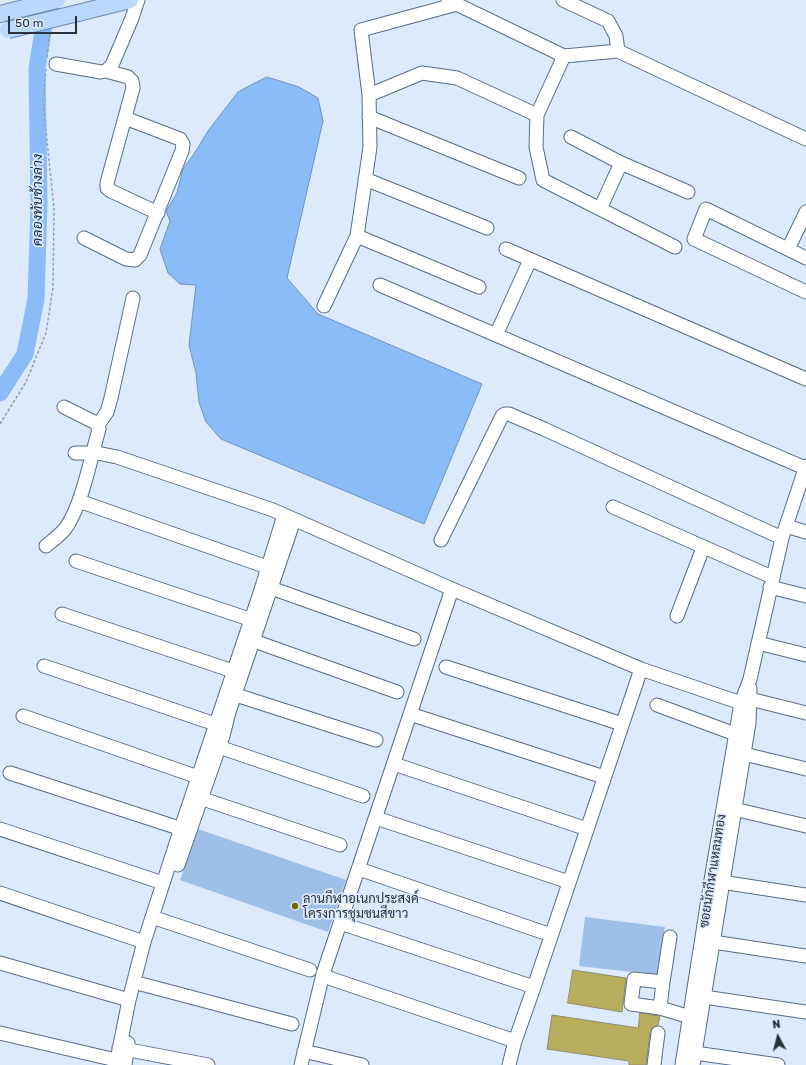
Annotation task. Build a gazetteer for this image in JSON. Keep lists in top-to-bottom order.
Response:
{
  "streets": {
    "street": ["ซอยนักกีฬาแหลมทอง"]
  },
  "water": ["คลองทับช้างล่าง"],
  "places": ["ลานกีฬาอเนกประสงค์ โครงการชุมชนสีขาว"],
  "scale_bar": "50 m",
  "north": "top"
}
